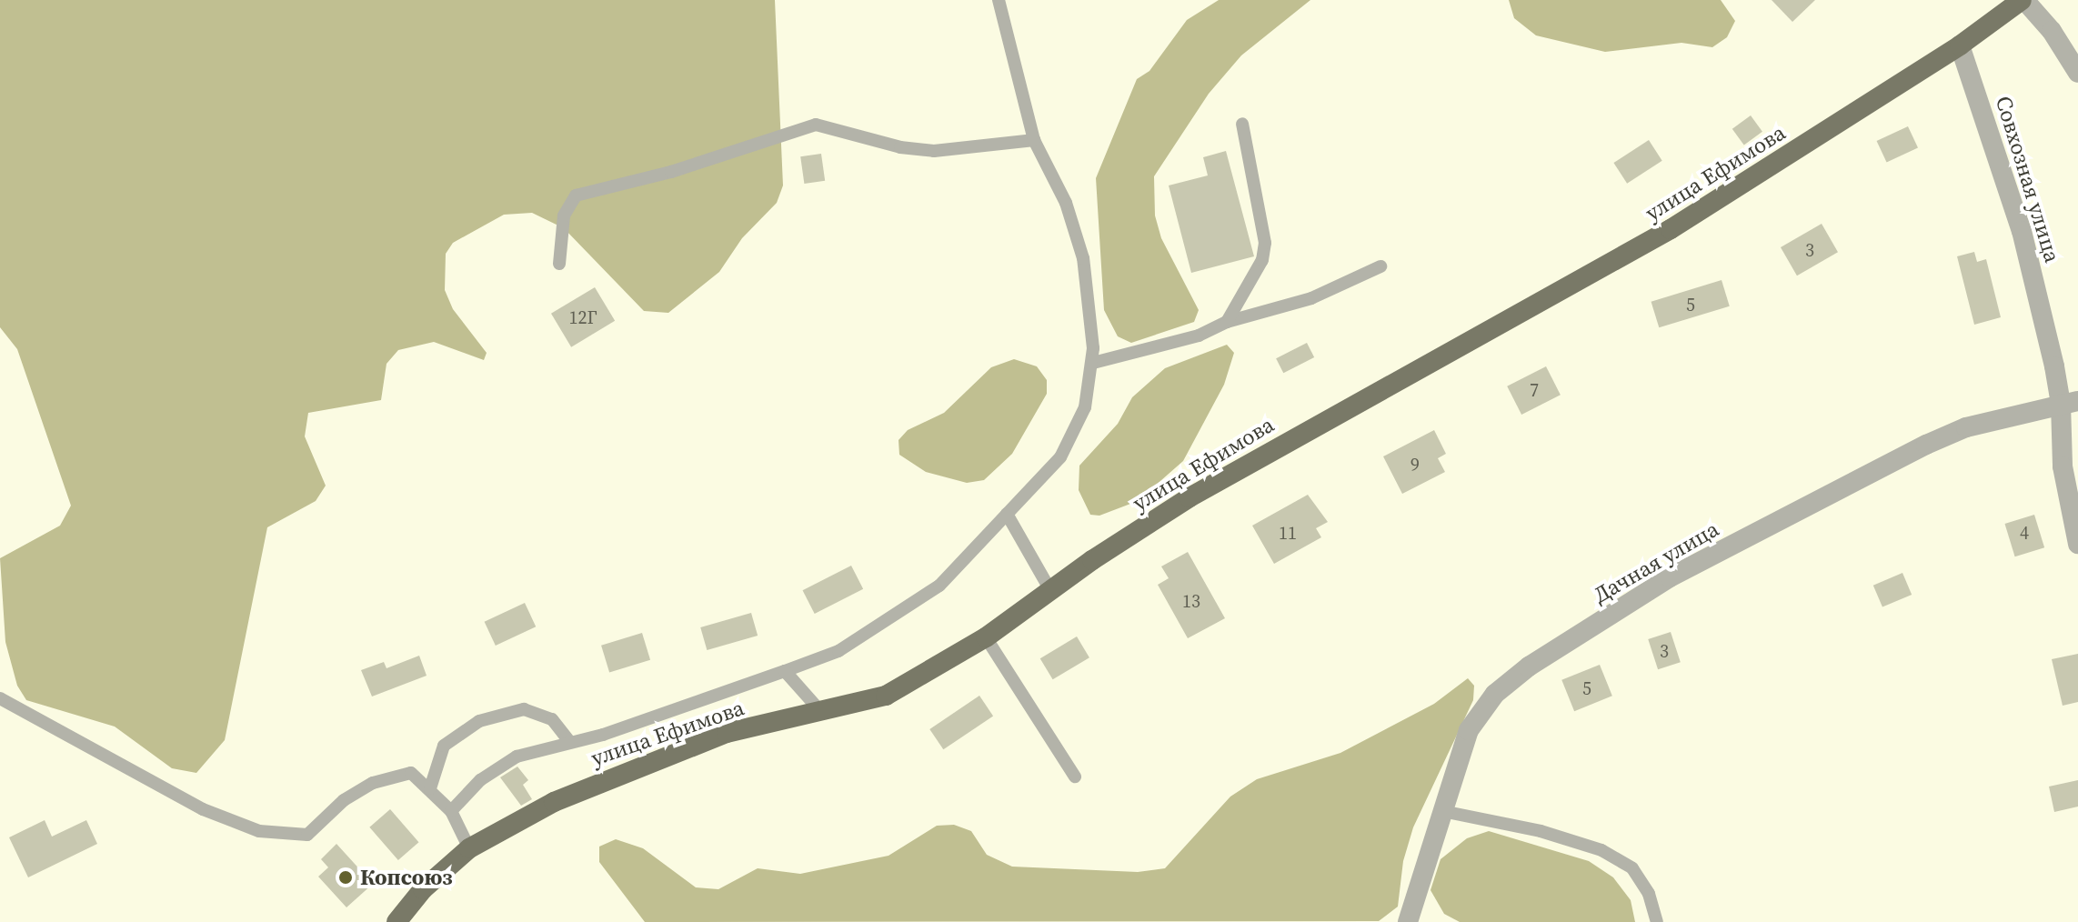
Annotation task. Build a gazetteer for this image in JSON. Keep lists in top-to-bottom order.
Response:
{
  "streets": {
    "main road": ["улица Ефимова"],
    "street": ["Совхозная улица", "Дачная улица"]
  },
  "crossings": [
    ["улица Ефимова", "Совхозная улица"],
    ["Совхозная улица", "Дачная улица"]
  ],
  "places": ["Копсоюз"],
  "house_numbers": [
    "3",
    "5",
    "12Г",
    "7",
    "9",
    "11",
    "4",
    "13",
    "3",
    "5"
  ]
}
